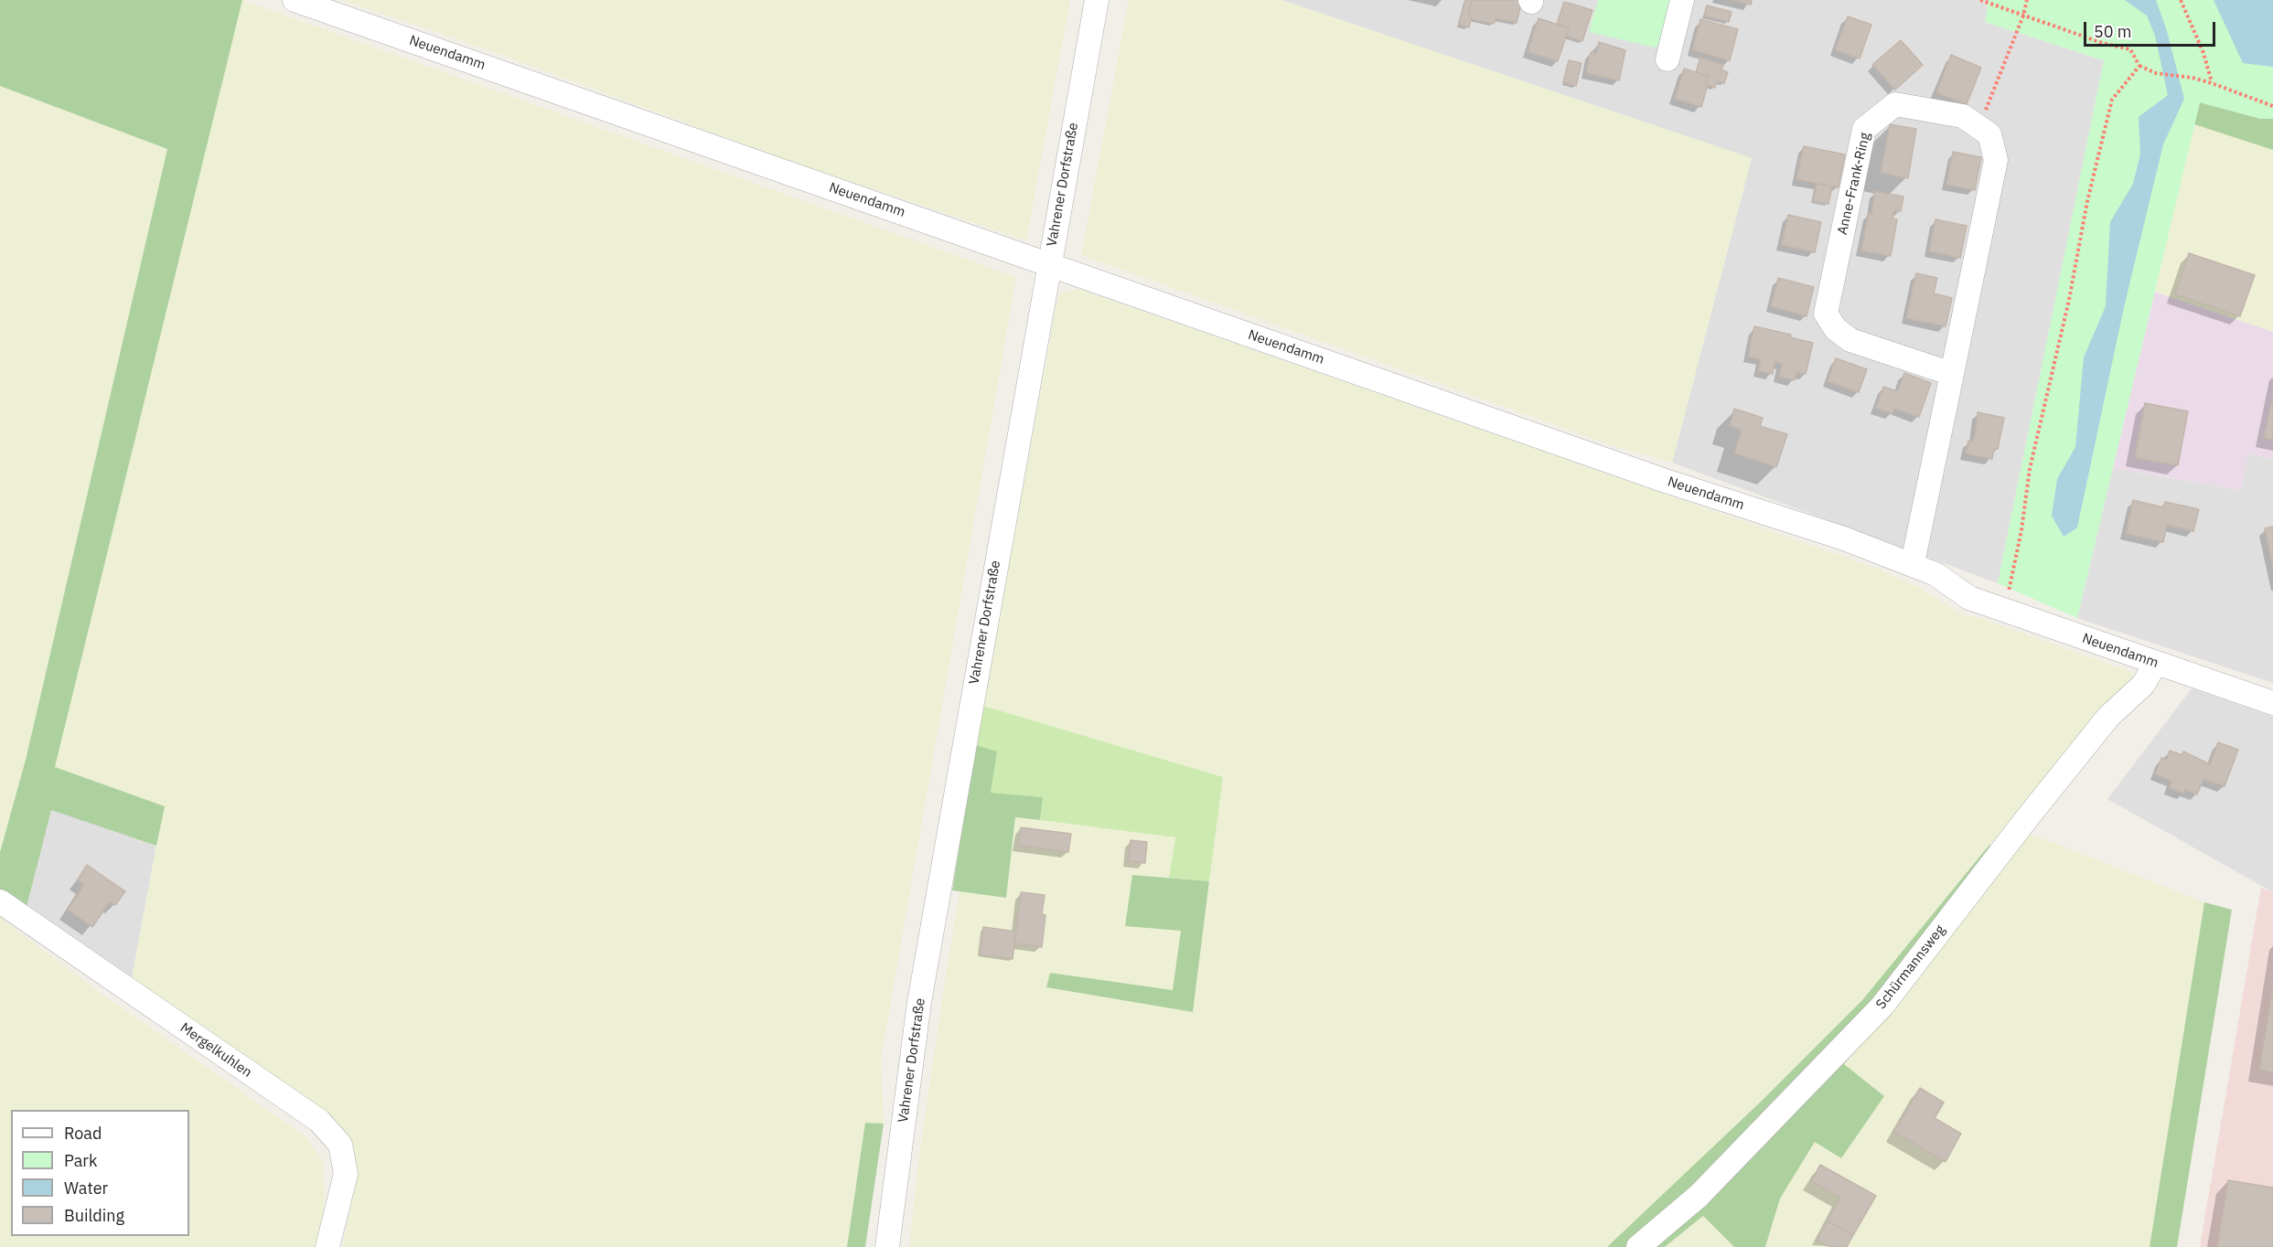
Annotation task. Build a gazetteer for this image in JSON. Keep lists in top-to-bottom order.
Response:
{
  "streets": {
    "street": [
      "Neuendamm",
      "Anne-Frank-Ring",
      "Vahrener Dorfstraße",
      "Schürmannsweg",
      "Mergelkuhlen"
    ]
  },
  "crossings": [
    ["Neuendamm", "Vahrener Dorfstraße"],
    ["Neuendamm", "Schürmannsweg"]
  ],
  "legend": [
    "Road",
    "Park",
    "Water",
    "Building"
  ],
  "scale_bar": "50 m"
}
